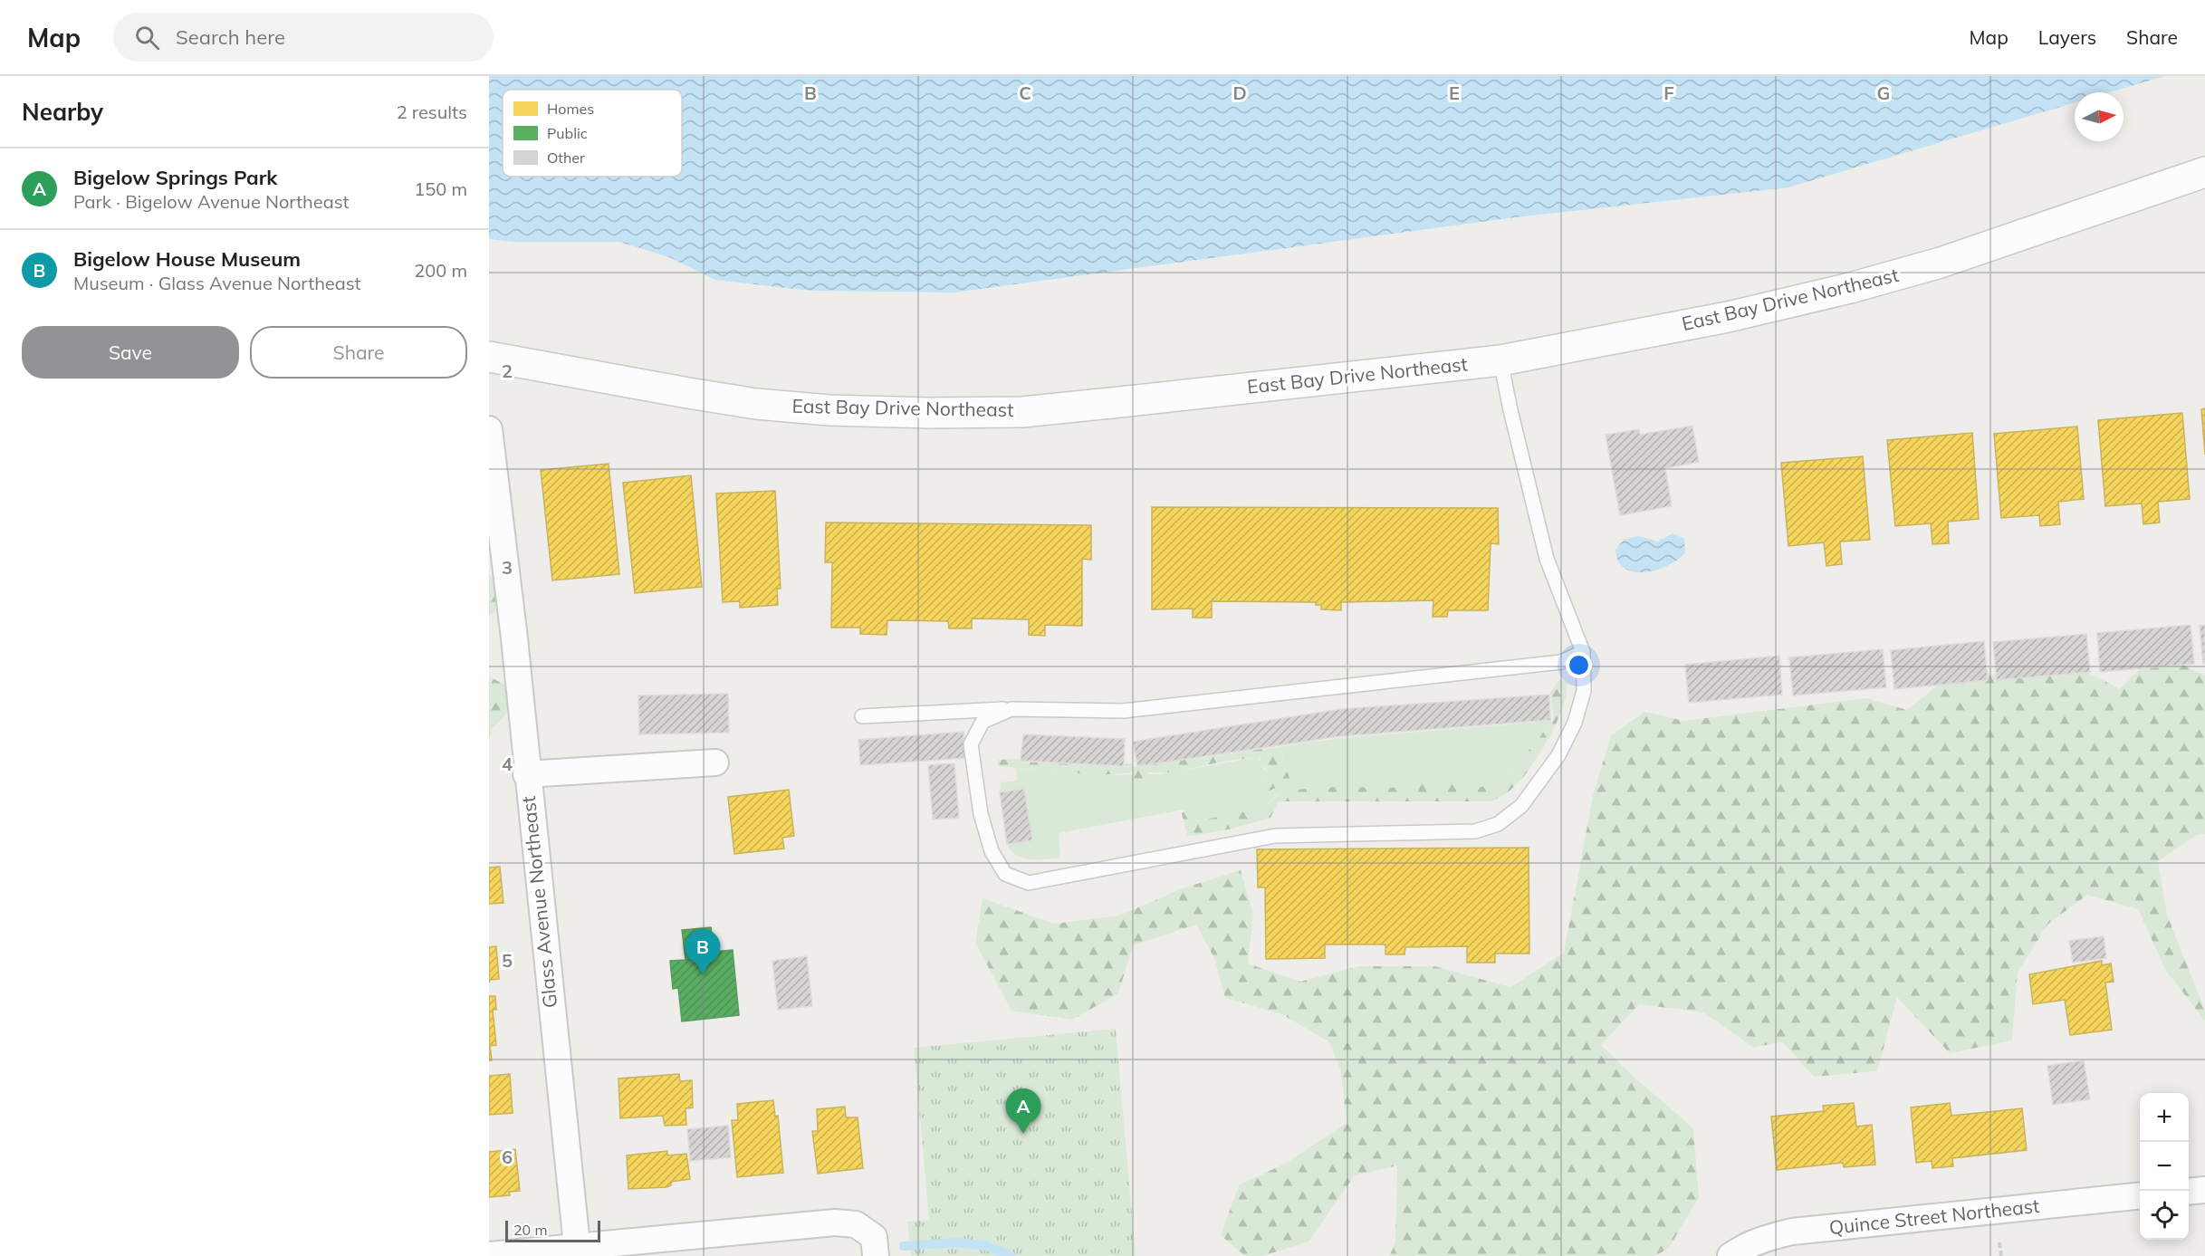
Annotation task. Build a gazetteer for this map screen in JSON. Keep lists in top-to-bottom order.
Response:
{
  "streets": {
    "street": ["East Bay Drive Northeast", "Glass Avenue Northeast", "Quince Street Northeast"]
  },
  "legend": ["Homes", "Public", "Other"],
  "scale_bar": "20 m",
  "north": "right",
  "page": {
    "header": "Map",
    "search": "Search here",
    "nav": ["Map", "Layers", "Share"],
    "heading": ["Nearby", "2 results"],
    "list": [
      {
        "mark": "A",
        "name": "Bigelow Springs Park",
        "note": "Park · Bigelow Avenue Northeast",
        "value": "150 m"
      },
      {
        "mark": "B",
        "name": "Bigelow House Museum",
        "note": "Museum · Glass Avenue Northeast",
        "value": "200 m"
      }
    ],
    "buttons": ["Save", "Share"],
    "pins": ["B", "A"],
    "map_buttons": ["+", "−"],
    "scale": "20 m"
  },
  "grid": {
    "columns": [
      "B",
      "C",
      "D",
      "E",
      "F",
      "G"
    ],
    "rows": [
      "2",
      "3",
      "4",
      "5",
      "6"
    ]
  }
}
